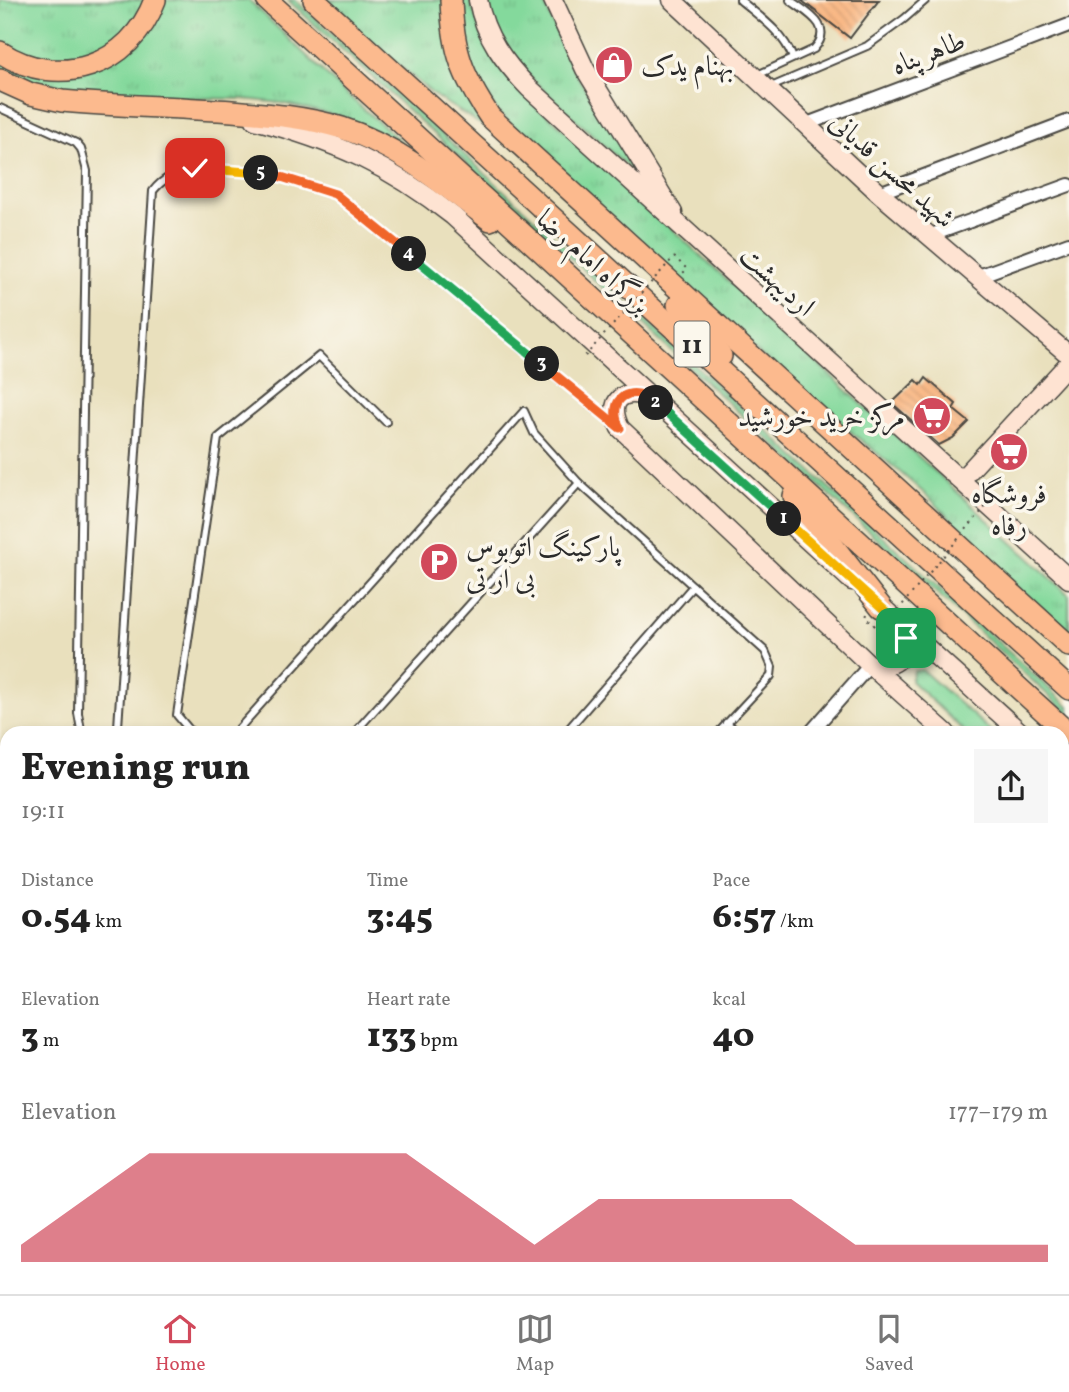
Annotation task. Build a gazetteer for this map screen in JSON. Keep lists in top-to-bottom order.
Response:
{
  "streets": {
    "highway": ["بزرگراه امام رضا", "11"],
    "main road": ["شهید محسن قدیانی", "اردیبهشت"],
    "street": ["طاهرپناه"]
  },
  "crossings": [
    ["طاهرپناه", "شهید محسن قدیانی"]
  ],
  "places": {
    "shop": ["بهنام یدک"],
    "supermarket": ["مرکز خرید خورشید", "فروشگاه رفاه"],
    "parking": ["پارکینگ اتوبوس بی ار تی"]
  },
  "page": {
    "pins": [
      "5",
      "4",
      "3",
      "2",
      "1"
    ],
    "heading": ["Evening run", "19:11"],
    "stats": [
      ["Distance", "0.54 km"],
      ["Time", "3:45"],
      ["Pace", "6:57 /km"],
      ["Elevation", "3 m"],
      ["Heart rate", "133 bpm"],
      ["kcal", "40"]
    ],
    "chart": ["Elevation", "177–179 m"],
    "tabs": ["Home", "Map", "Saved"]
  }
}
